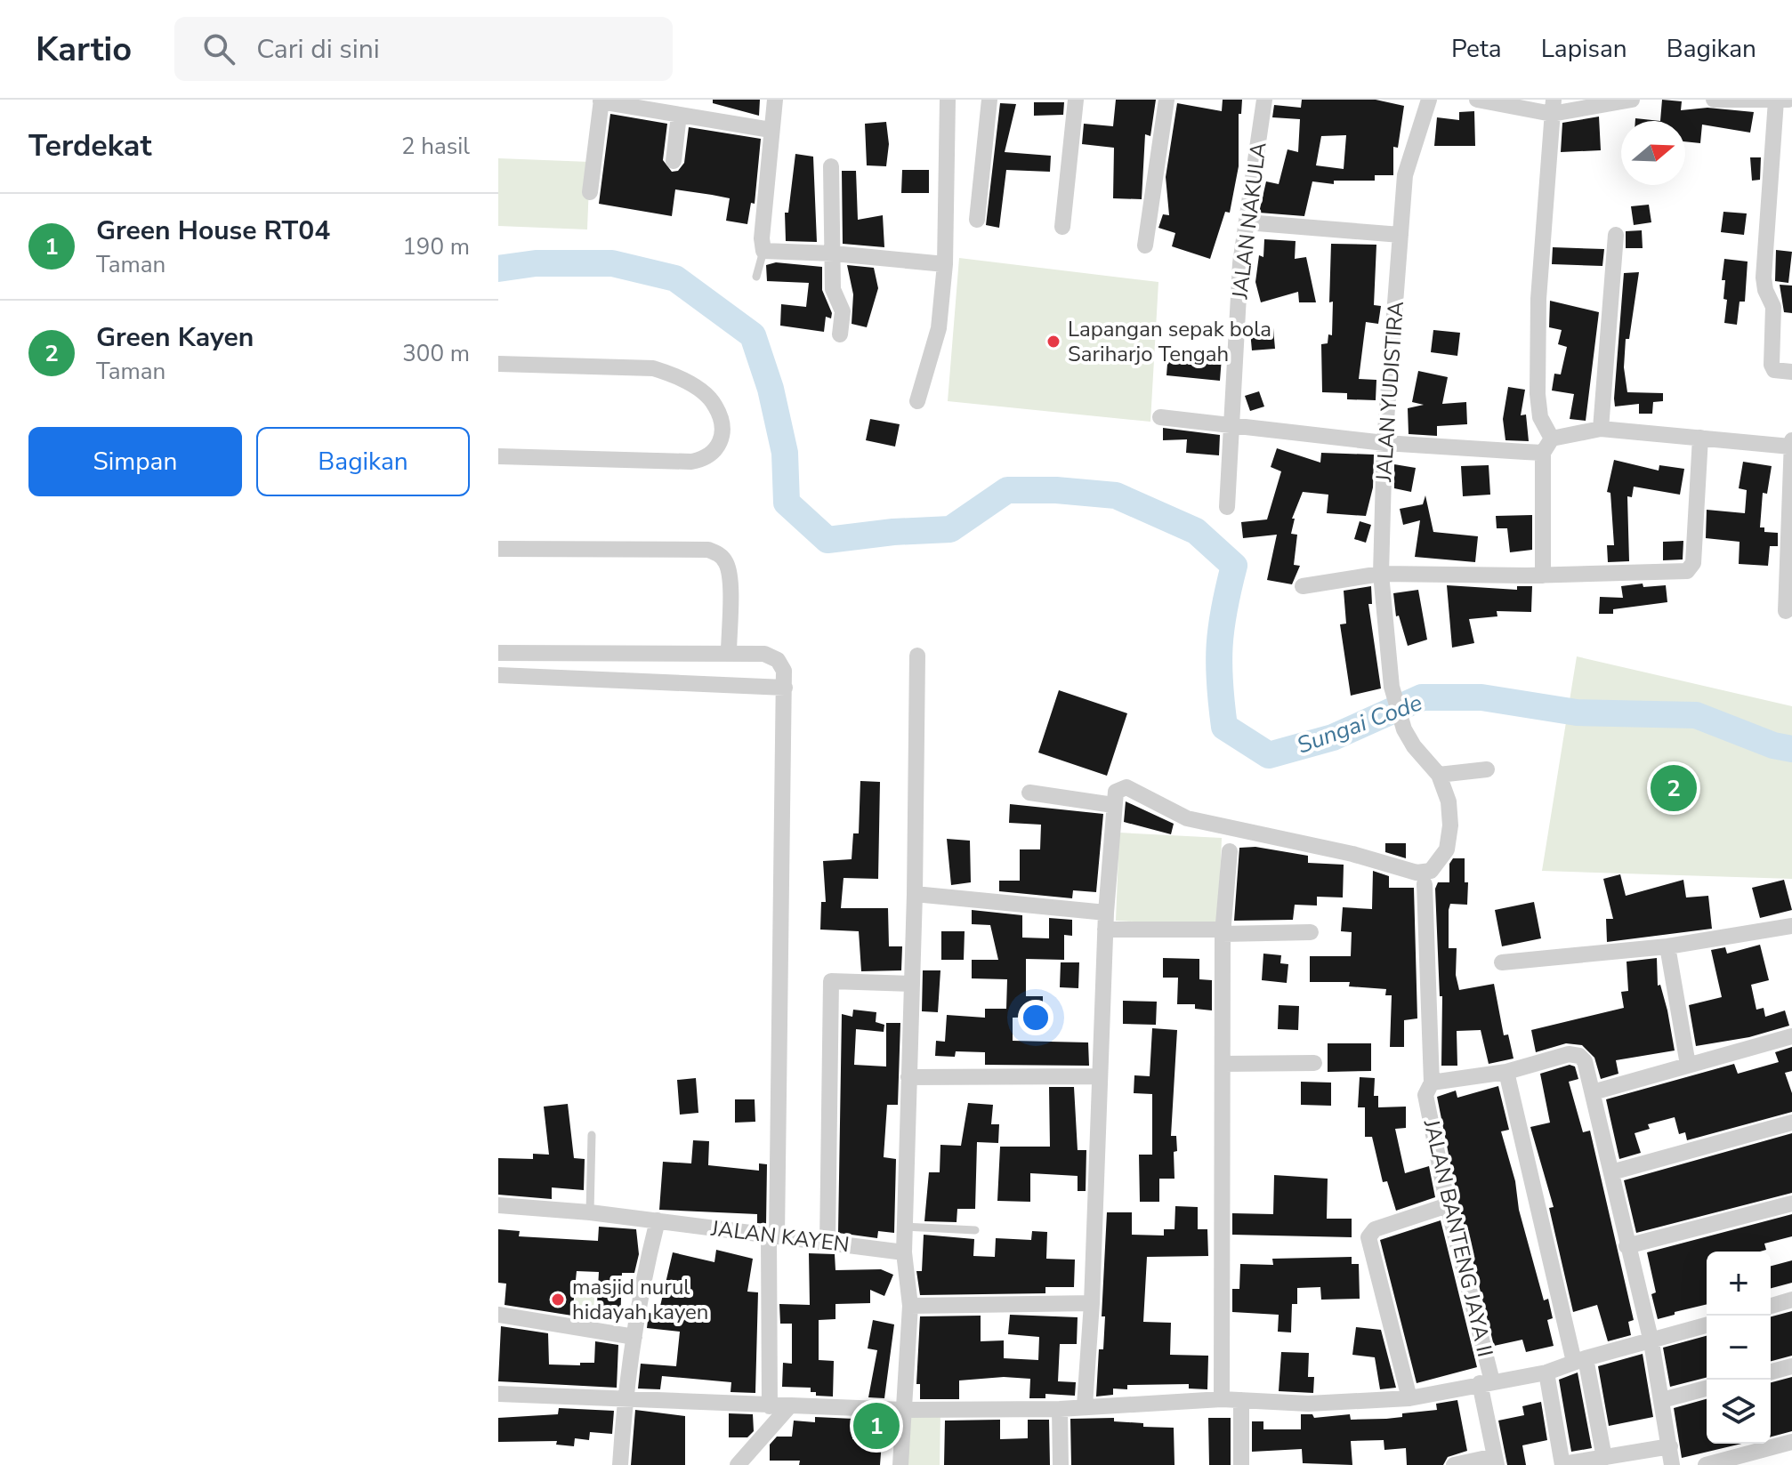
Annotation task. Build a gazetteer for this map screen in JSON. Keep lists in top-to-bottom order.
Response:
{
  "streets": {
    "street": [
      "JALAN NAKULA",
      "JALAN YUDISTIRA",
      "JALAN KAYEN",
      "JALAN BANTENG JAYA II"
    ]
  },
  "water": ["Sungai Code"],
  "places": ["Lapangan sepak bola Sariharjo Tengah", "masjid nurul hidayah kayen"],
  "north": "right",
  "page": {
    "header": "Kartio",
    "search": "Cari di sini",
    "nav": ["Peta", "Lapisan", "Bagikan"],
    "heading": ["Terdekat", "2 hasil"],
    "list": [
      {
        "mark": "1",
        "name": "Green House RT04",
        "note": "Taman",
        "value": "190 m"
      },
      {
        "mark": "2",
        "name": "Green Kayen",
        "note": "Taman",
        "value": "300 m"
      }
    ],
    "buttons": ["Simpan", "Bagikan"],
    "pins": ["2", "1"],
    "map_buttons": ["+", "−"]
  }
}
